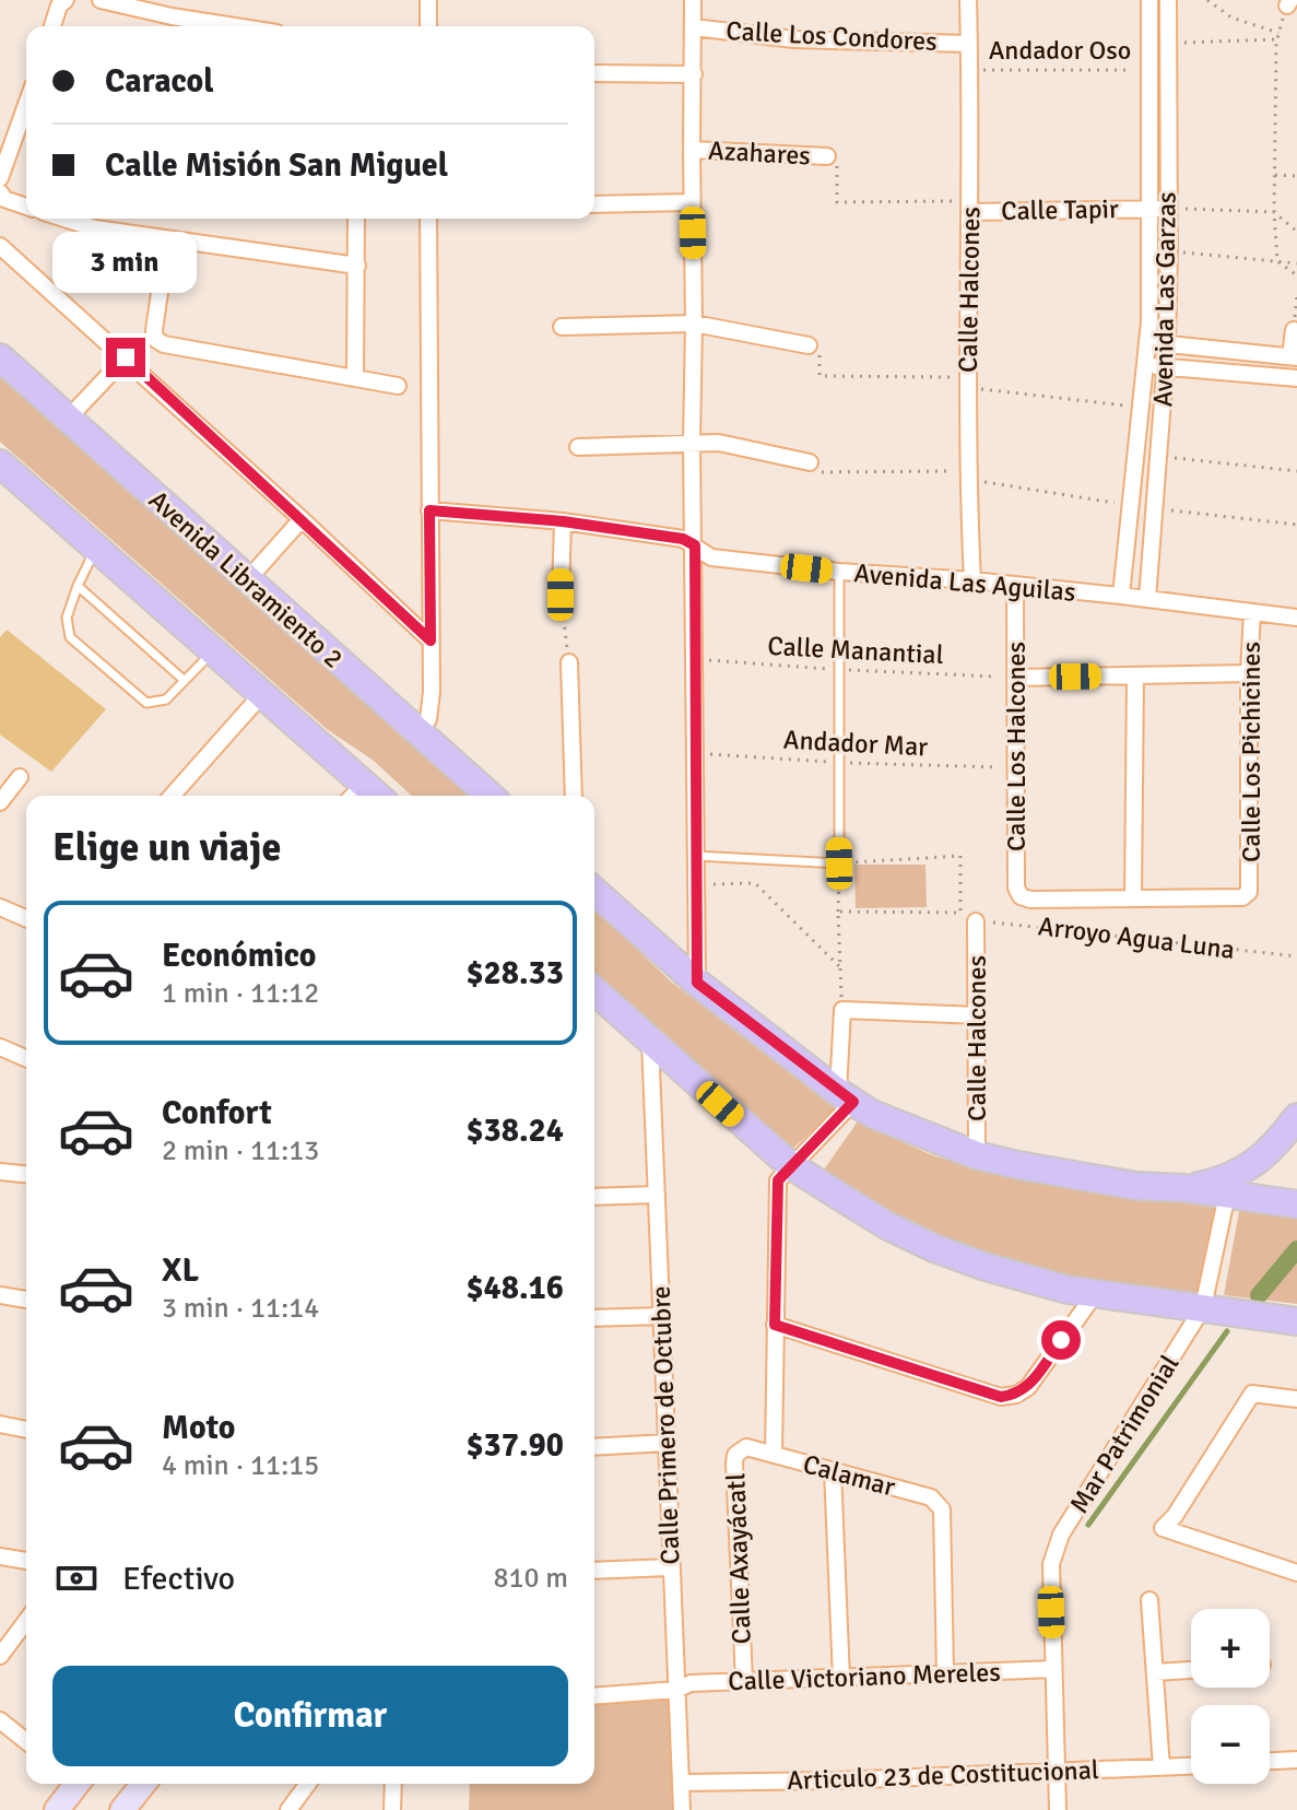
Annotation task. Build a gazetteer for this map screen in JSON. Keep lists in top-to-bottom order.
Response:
{
  "streets": {
    "main road": ["Avenida Libramiento 2"],
    "street": [
      "Calle Los Condores",
      "Azahares",
      "Calle Tapir",
      "Calle Halcones",
      "Avenida Las Garzas",
      "Avenida Las Aguilas",
      "Calle Los Halcones",
      "Calle Los Pichicines",
      "Arroyo Agua Luna",
      "Calle Primero de Octubre",
      "Mar Patrimonial",
      "Calamar",
      "Calle Axayácatl",
      "Calle Victoriano Mereles",
      "Articulo 23 de Costitucional"
    ],
    "path": ["Andador Oso", "Calle Manantial", "Andador Mar"]
  },
  "crossings": [
    ["Calle Los Condores", "Calle Halcones"],
    ["Andador Oso", "Calle Halcones"],
    ["Andador Oso", "Avenida Las Garzas"],
    ["Calle Tapir", "Calle Halcones"],
    ["Calle Tapir", "Avenida Las Garzas"],
    ["Calle Halcones", "Avenida Las Aguilas"],
    ["Calle Halcones", "Arroyo Agua Luna"],
    ["Avenida Las Garzas", "Avenida Las Aguilas"],
    ["Avenida Las Aguilas", "Calle Los Halcones"],
    ["Avenida Las Aguilas", "Calle Los Pichicines"],
    ["Calle Manantial", "Calle Los Halcones"],
    ["Andador Mar", "Calle Los Halcones"],
    ["Calle Los Halcones", "Arroyo Agua Luna"],
    ["Calle Los Pichicines", "Arroyo Agua Luna"],
    ["Calle Primero de Octubre", "Calle Victoriano Mereles"],
    ["Calle Primero de Octubre", "Articulo 23 de Costitucional"],
    ["Mar Patrimonial", "Calle Victoriano Mereles"],
    ["Calamar", "Calle Axayácatl"],
    ["Calamar", "Calle Victoriano Mereles"],
    ["Calle Axayácatl", "Calle Victoriano Mereles"]
  ],
  "page": {
    "banner": ["Caracol", "Calle Misión San Miguel"],
    "bubble": "3 min",
    "heading": "Elige un viaje",
    "list": [
      {
        "name": "Económico",
        "note": "1 min · 11:12",
        "value": "$28.33"
      },
      {
        "name": "Confort",
        "note": "2 min · 11:13",
        "value": "$38.24"
      },
      {
        "name": "XL",
        "note": "3 min · 11:14",
        "value": "$48.16"
      },
      {
        "name": "Moto",
        "note": "4 min · 11:15",
        "value": "$37.90"
      }
    ],
    "pay": ["Efectivo", "810 m"],
    "map_buttons": ["+", "−"],
    "buttons": "Confirmar"
  }
}
